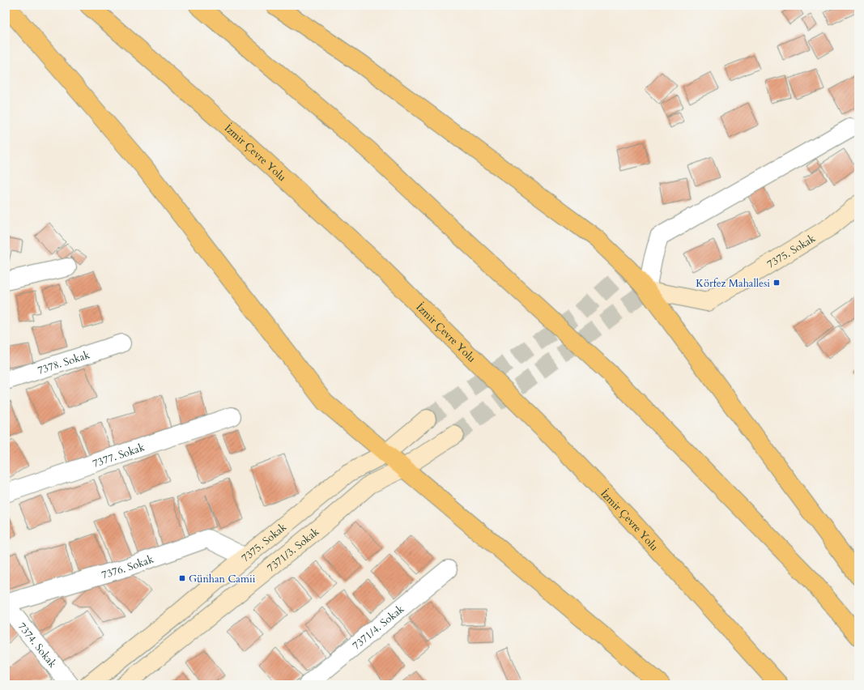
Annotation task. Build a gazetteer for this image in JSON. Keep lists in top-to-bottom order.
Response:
{
  "streets": {
    "highway": ["İzmir Çevre Yolu"],
    "street": [
      "7375. Sokak",
      "7378. Sokak",
      "7377. Sokak",
      "7371/3. Sokak",
      "7376. Sokak",
      "7371/4. Sokak",
      "7374. Sokak"
    ]
  },
  "crossings": [
    ["7375. Sokak", "7376. Sokak"],
    ["7376. Sokak", "7374. Sokak"]
  ],
  "places": {
    "transit": ["Körfez Mahallesi", "Günhan Camii"]
  }
}
